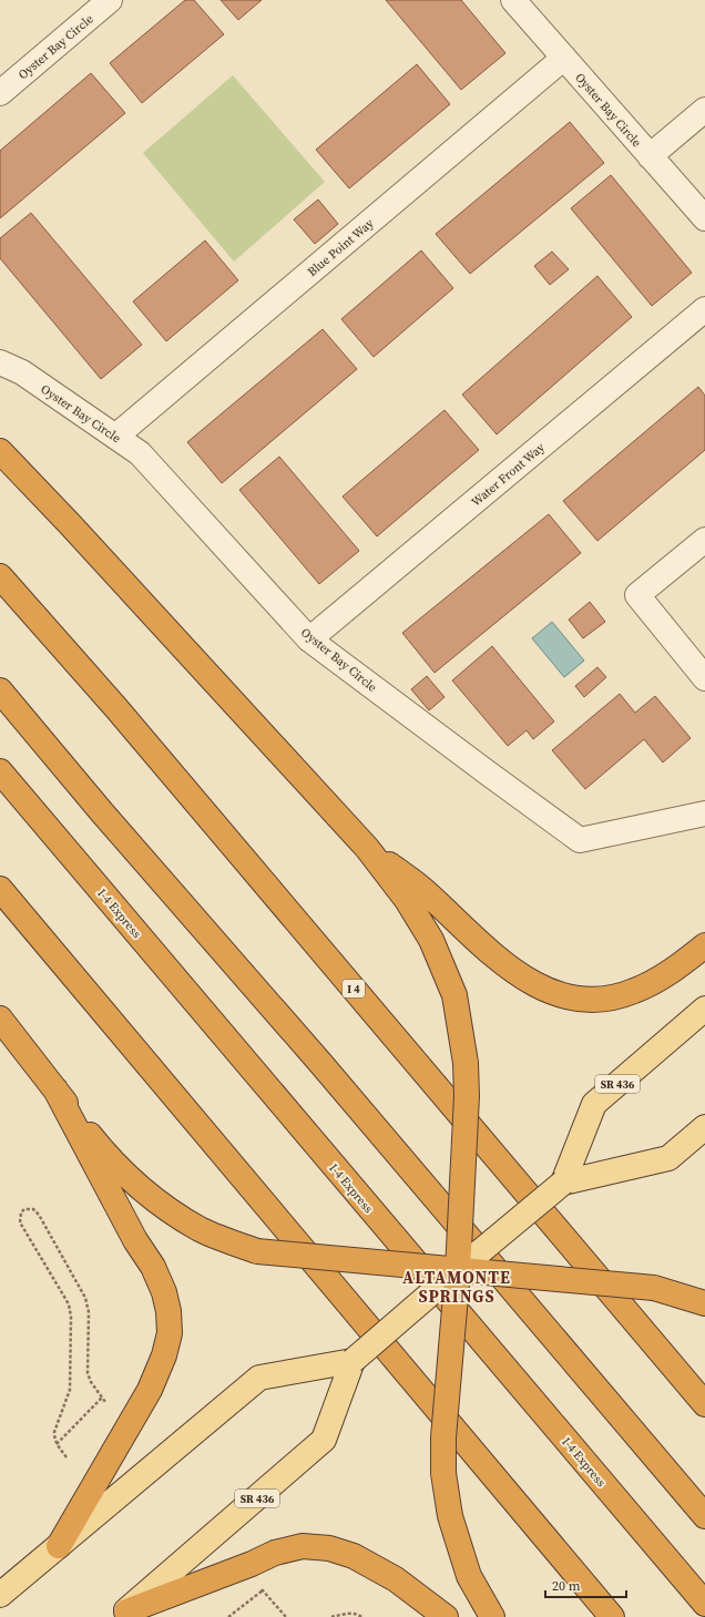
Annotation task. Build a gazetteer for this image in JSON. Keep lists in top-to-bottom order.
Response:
{
  "streets": {
    "highway": ["I-4 Express", "I 4"],
    "main road": ["SR 436"],
    "street": ["Oyster Bay Circle", "Blue Point Way", "Water Front Way"]
  },
  "crossings": [
    ["Oyster Bay Circle", "Blue Point Way"],
    ["Oyster Bay Circle", "Water Front Way"]
  ],
  "districts": ["ALTAMONTE SPRINGS"],
  "scale_bar": "20 m"
}
